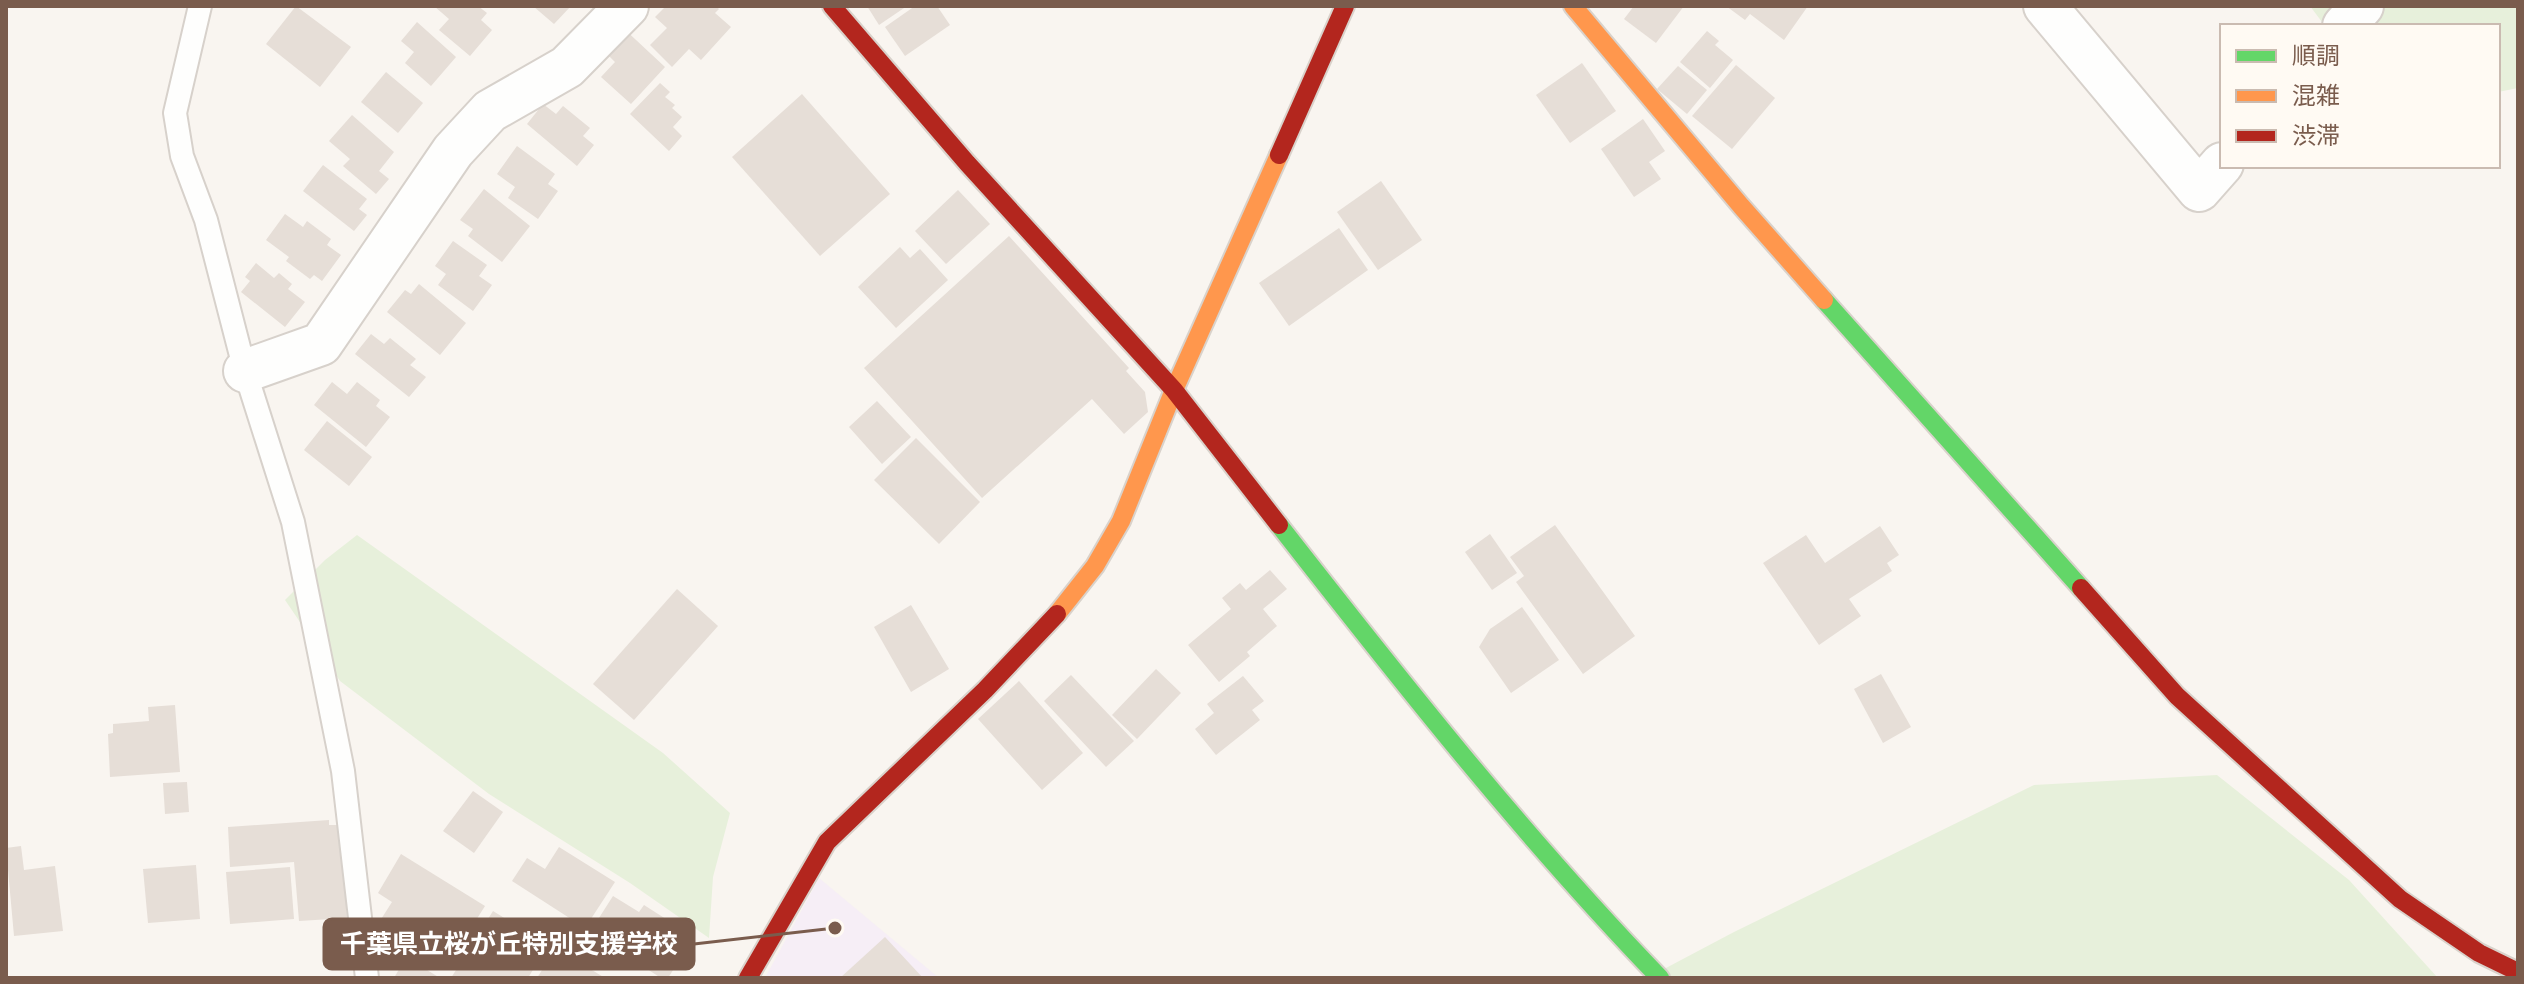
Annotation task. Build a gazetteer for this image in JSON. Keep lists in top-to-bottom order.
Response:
{
  "places": ["千葉県立桜が丘特別支援学校"],
  "legend": ["順調", "混雑", "渋滞"]
}
